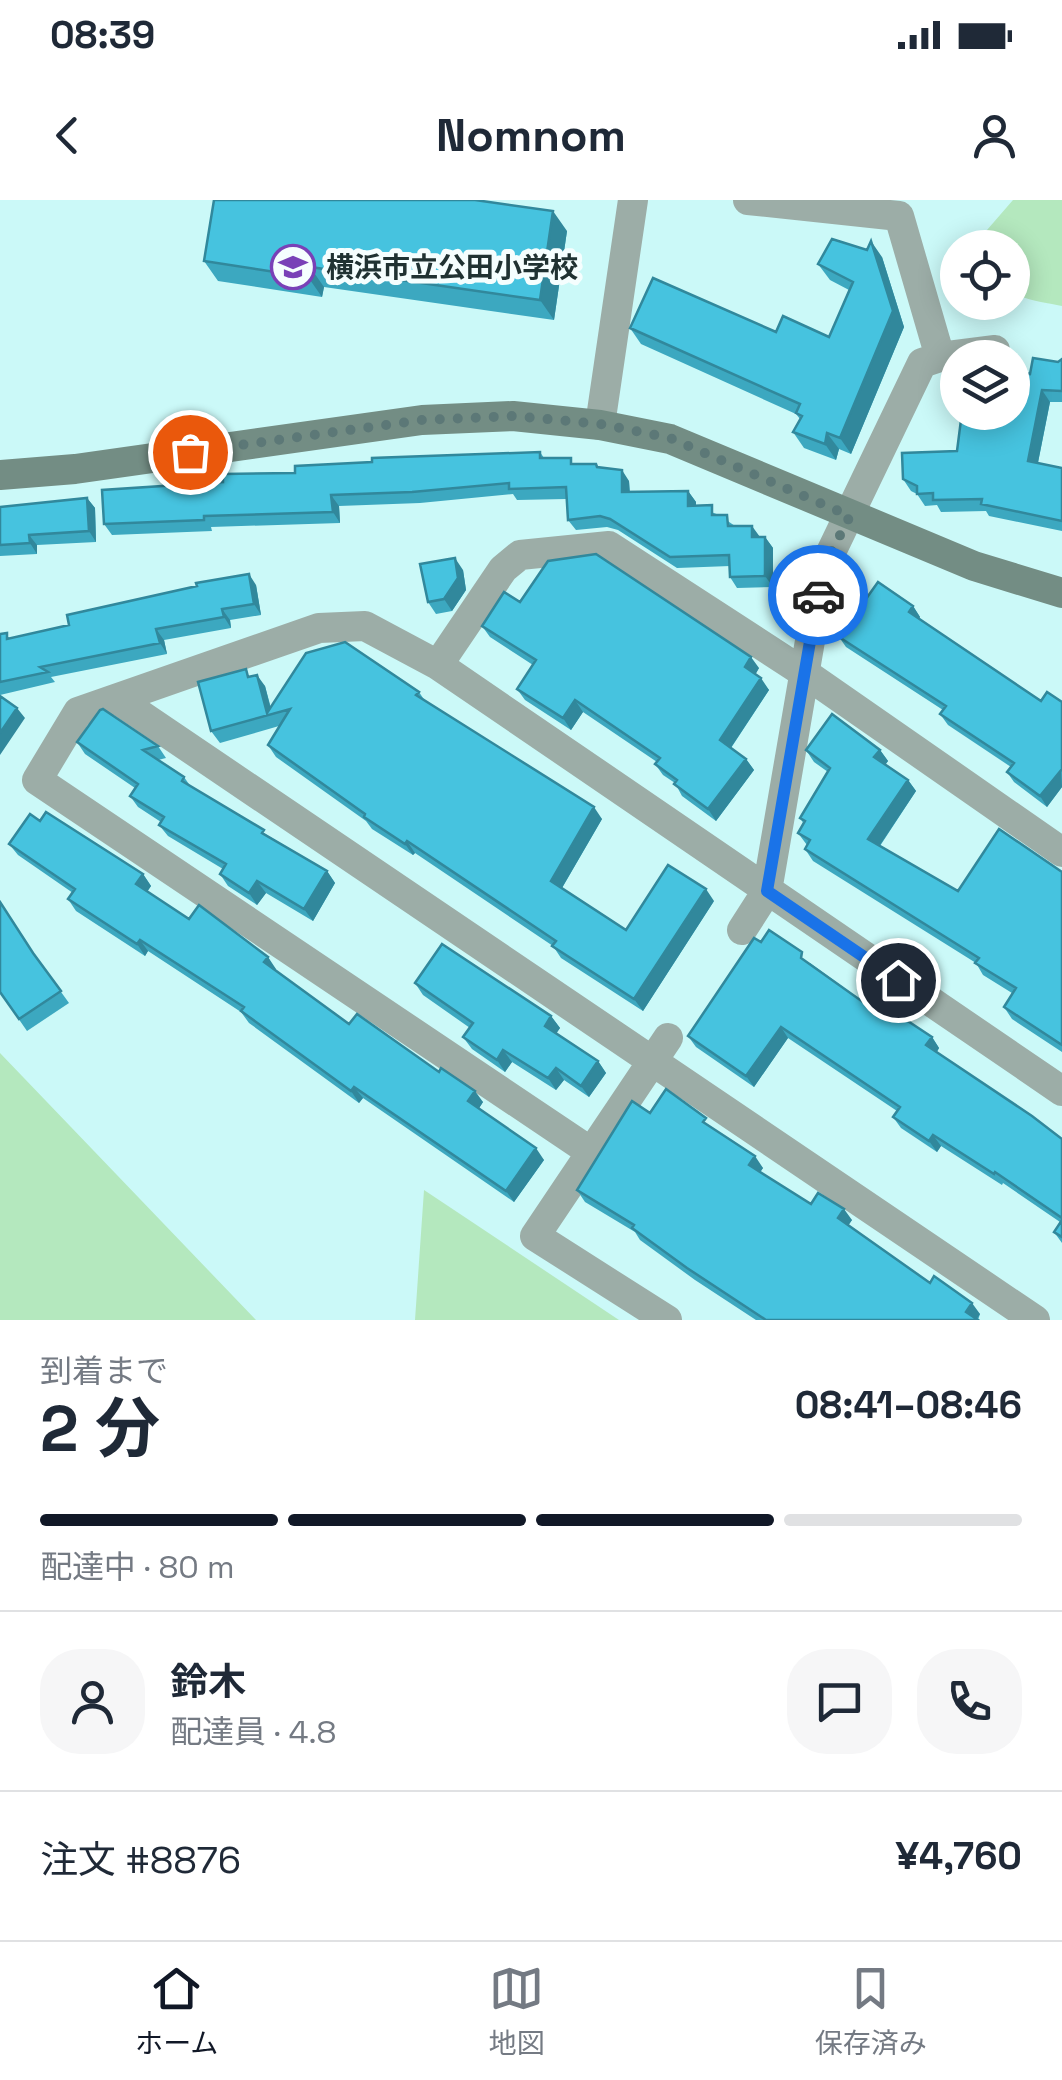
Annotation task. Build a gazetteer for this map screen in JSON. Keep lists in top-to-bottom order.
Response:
{
  "places": {
    "school or university": ["横浜市立公田小学校"]
  },
  "page": {
    "status": "08:39",
    "header": "Nomnom",
    "heading": ["2 分", "到着まで", "08:41–08:46"],
    "panel": [
      "鈴木",
      "配達員 · 4.8",
      "注文 #8876",
      "¥4,760"
    ],
    "bar": "配達中 · 80 m",
    "tabs": ["ホーム", "地図", "保存済み"]
  }
}
